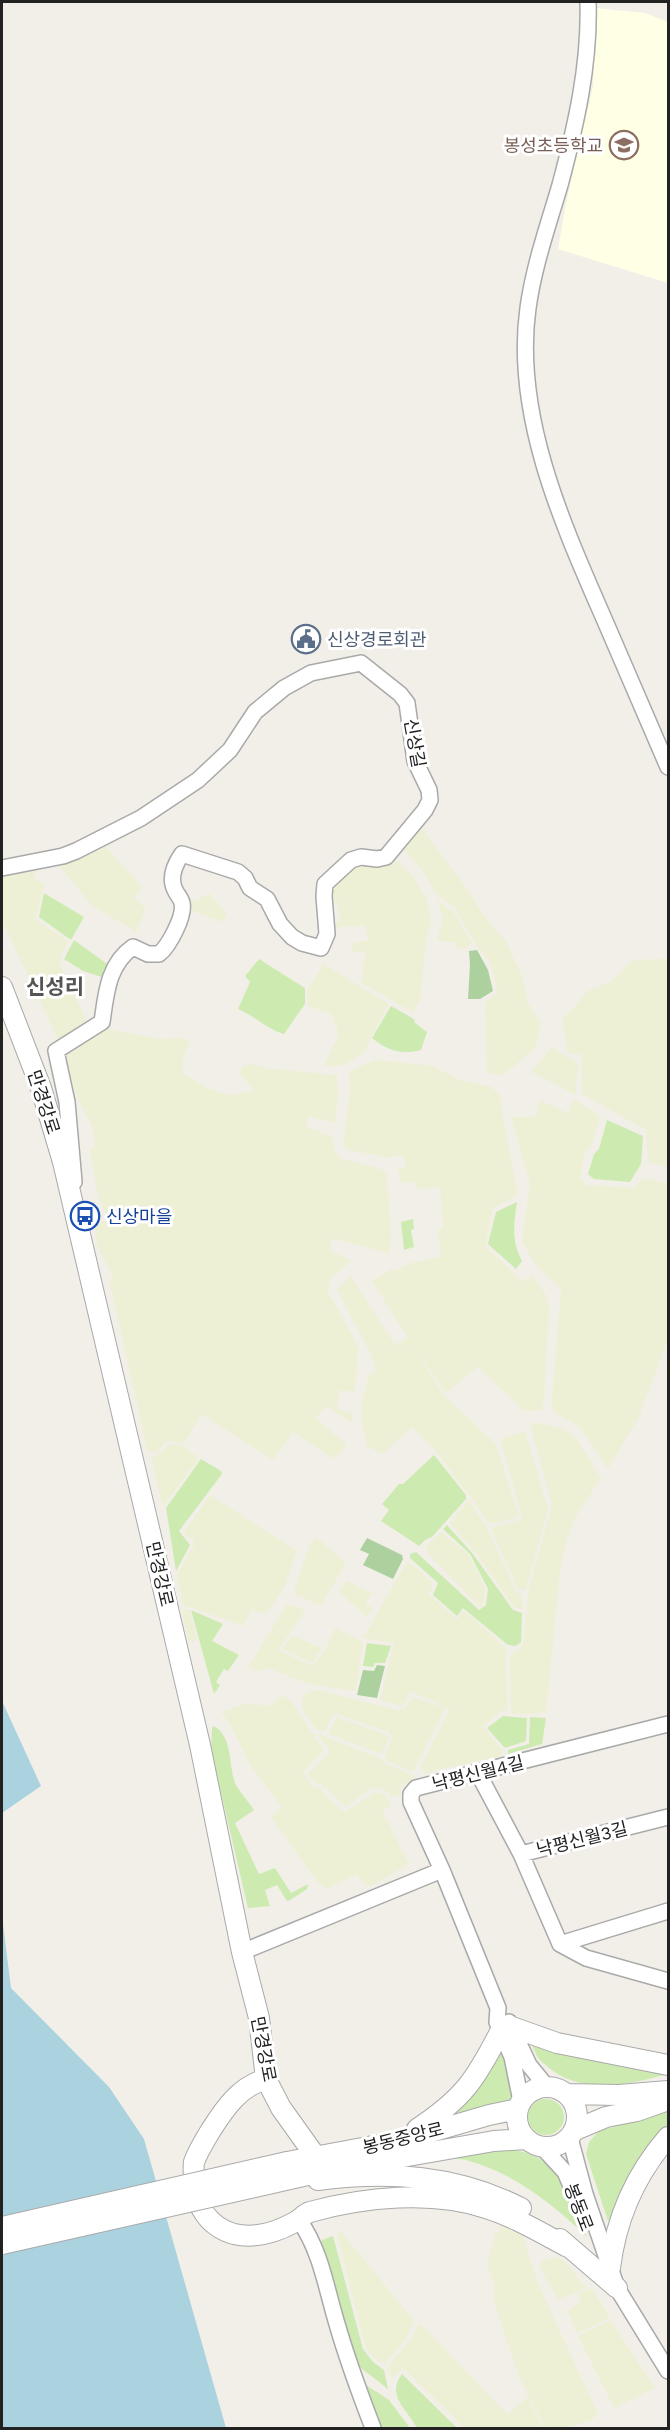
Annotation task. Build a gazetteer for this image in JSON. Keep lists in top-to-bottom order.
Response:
{
  "streets": {
    "street": [
      "신상길",
      "만경강로",
      "낙평신월4길",
      "낙평신월3길",
      "봉동중앙로",
      "봉동로"
    ]
  },
  "crossings": [
    ["신상길", "만경강로"],
    ["만경강로", "봉동중앙로"],
    ["낙평신월4길", "봉동중앙로"],
    ["낙평신월4길", "봉동로"],
    ["봉동중앙로", "봉동로"]
  ],
  "districts": ["신성리"],
  "places": {
    "school or university": ["봉성초등학교"],
    "public building": ["신상경로회관"],
    "bus stop": ["신상마을"]
  }
}
